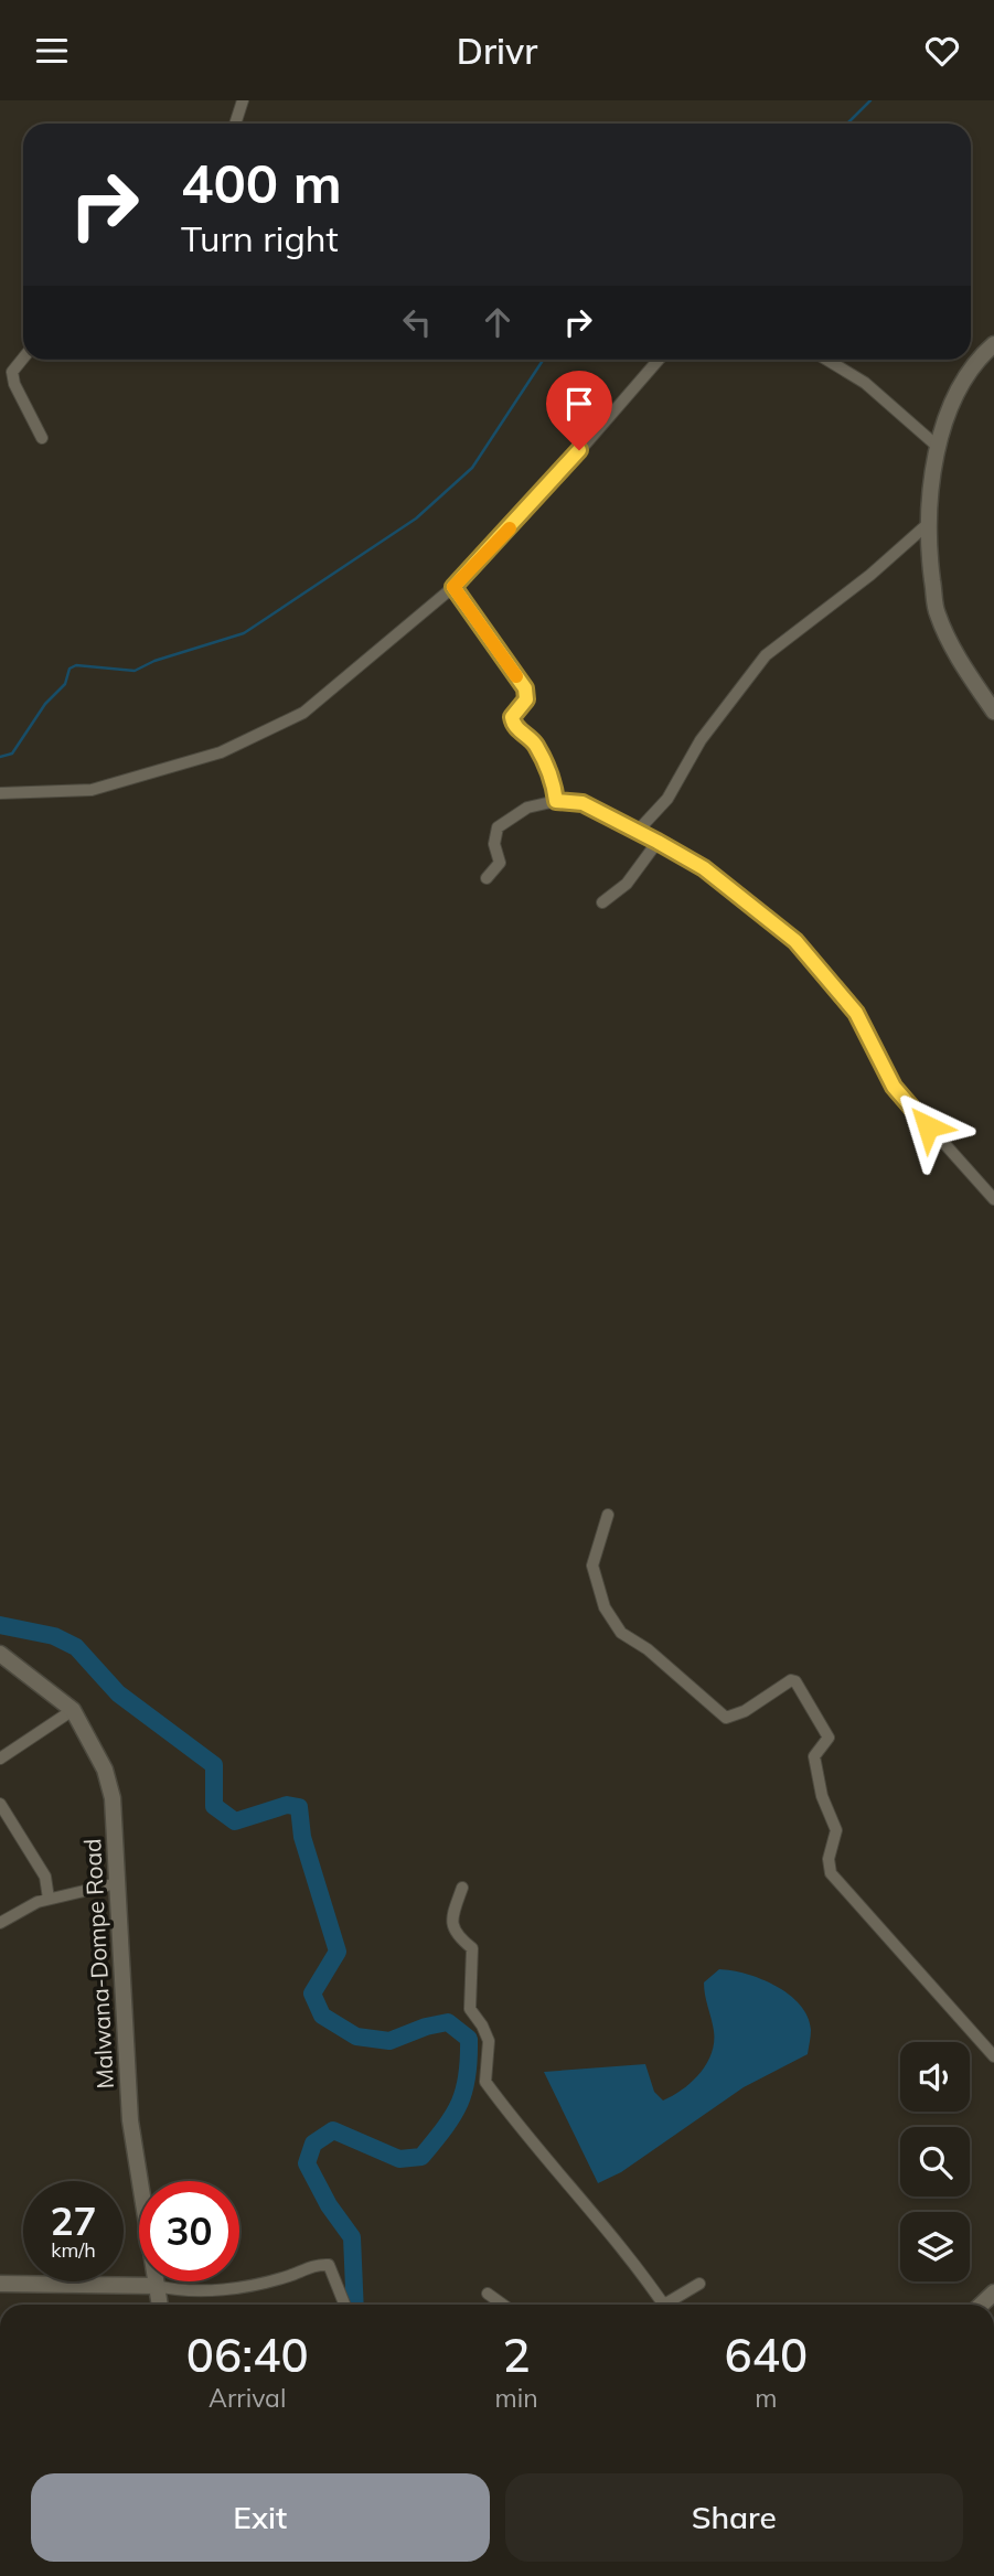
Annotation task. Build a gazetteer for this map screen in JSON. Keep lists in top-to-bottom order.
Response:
{
  "streets": {
    "street": ["Malwana-Dompe Road"]
  },
  "page": {
    "header": "Drivr",
    "turn": ["400 m", "Turn right"],
    "speed": "27 km/h",
    "limit": "30",
    "eta": [
      "06:40",
      "Arrival",
      "2",
      "min",
      "640",
      "m"
    ],
    "buttons": ["Exit", "Share"]
  }
}
